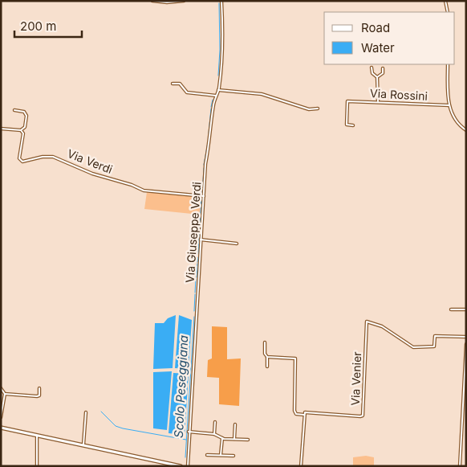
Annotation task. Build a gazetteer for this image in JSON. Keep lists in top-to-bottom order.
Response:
{
  "streets": {
    "street": [
      "Via Rossini",
      "Via Verdi",
      "Via Giuseppe Verdi",
      "Via Venier"
    ]
  },
  "crossings": [
    ["Via Verdi", "Via Giuseppe Verdi"]
  ],
  "water": ["Scolo Peseggiana"],
  "legend": ["Road", "Water"],
  "scale_bar": "200 m"
}
